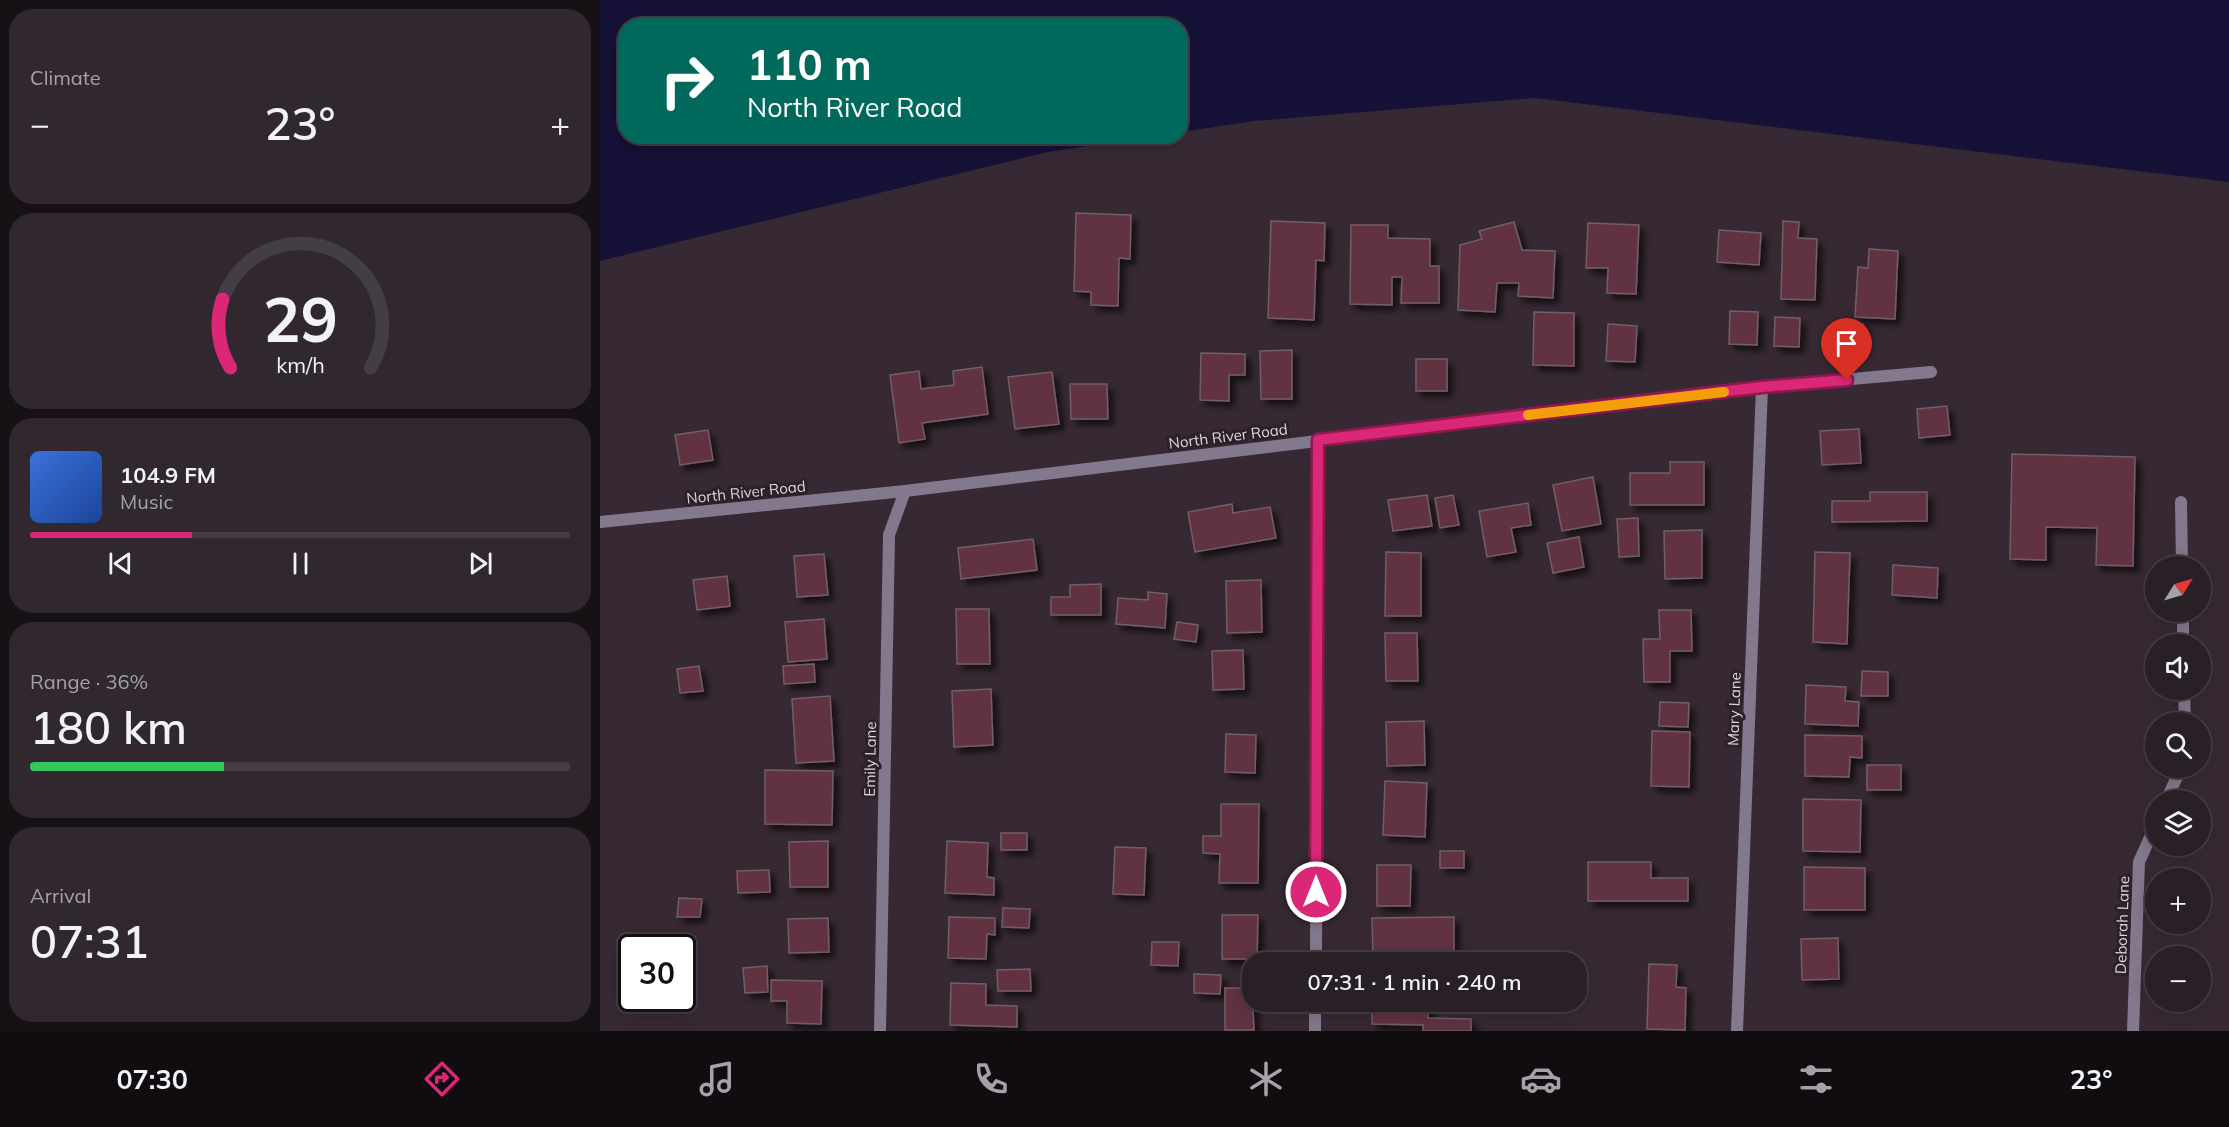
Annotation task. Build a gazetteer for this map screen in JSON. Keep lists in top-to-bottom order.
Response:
{
  "streets": {
    "street": [
      "North River Road",
      "Mary Lane",
      "Emily Lane",
      "Deborah Lane"
    ]
  },
  "crossings": [
    ["North River Road", "Mary Lane"],
    ["North River Road", "Emily Lane"]
  ],
  "north": "top right",
  "page": {
    "tile": [
      "Climate",
      ["Range · 36%", "180 km"],
      ["Arrival", "07:31"]
    ],
    "turn": ["110 m", "North River Road"],
    "heat": ["−", "23°", "+"],
    "song": ["104.9 FM", "Music"],
    "map_buttons": ["+", "−"],
    "limit": "30",
    "trip": "07:31 · 1 min · 240 m",
    "tabs": ["07:30", "23°"],
    "gauge": ["29", "km/h"]
  }
}
